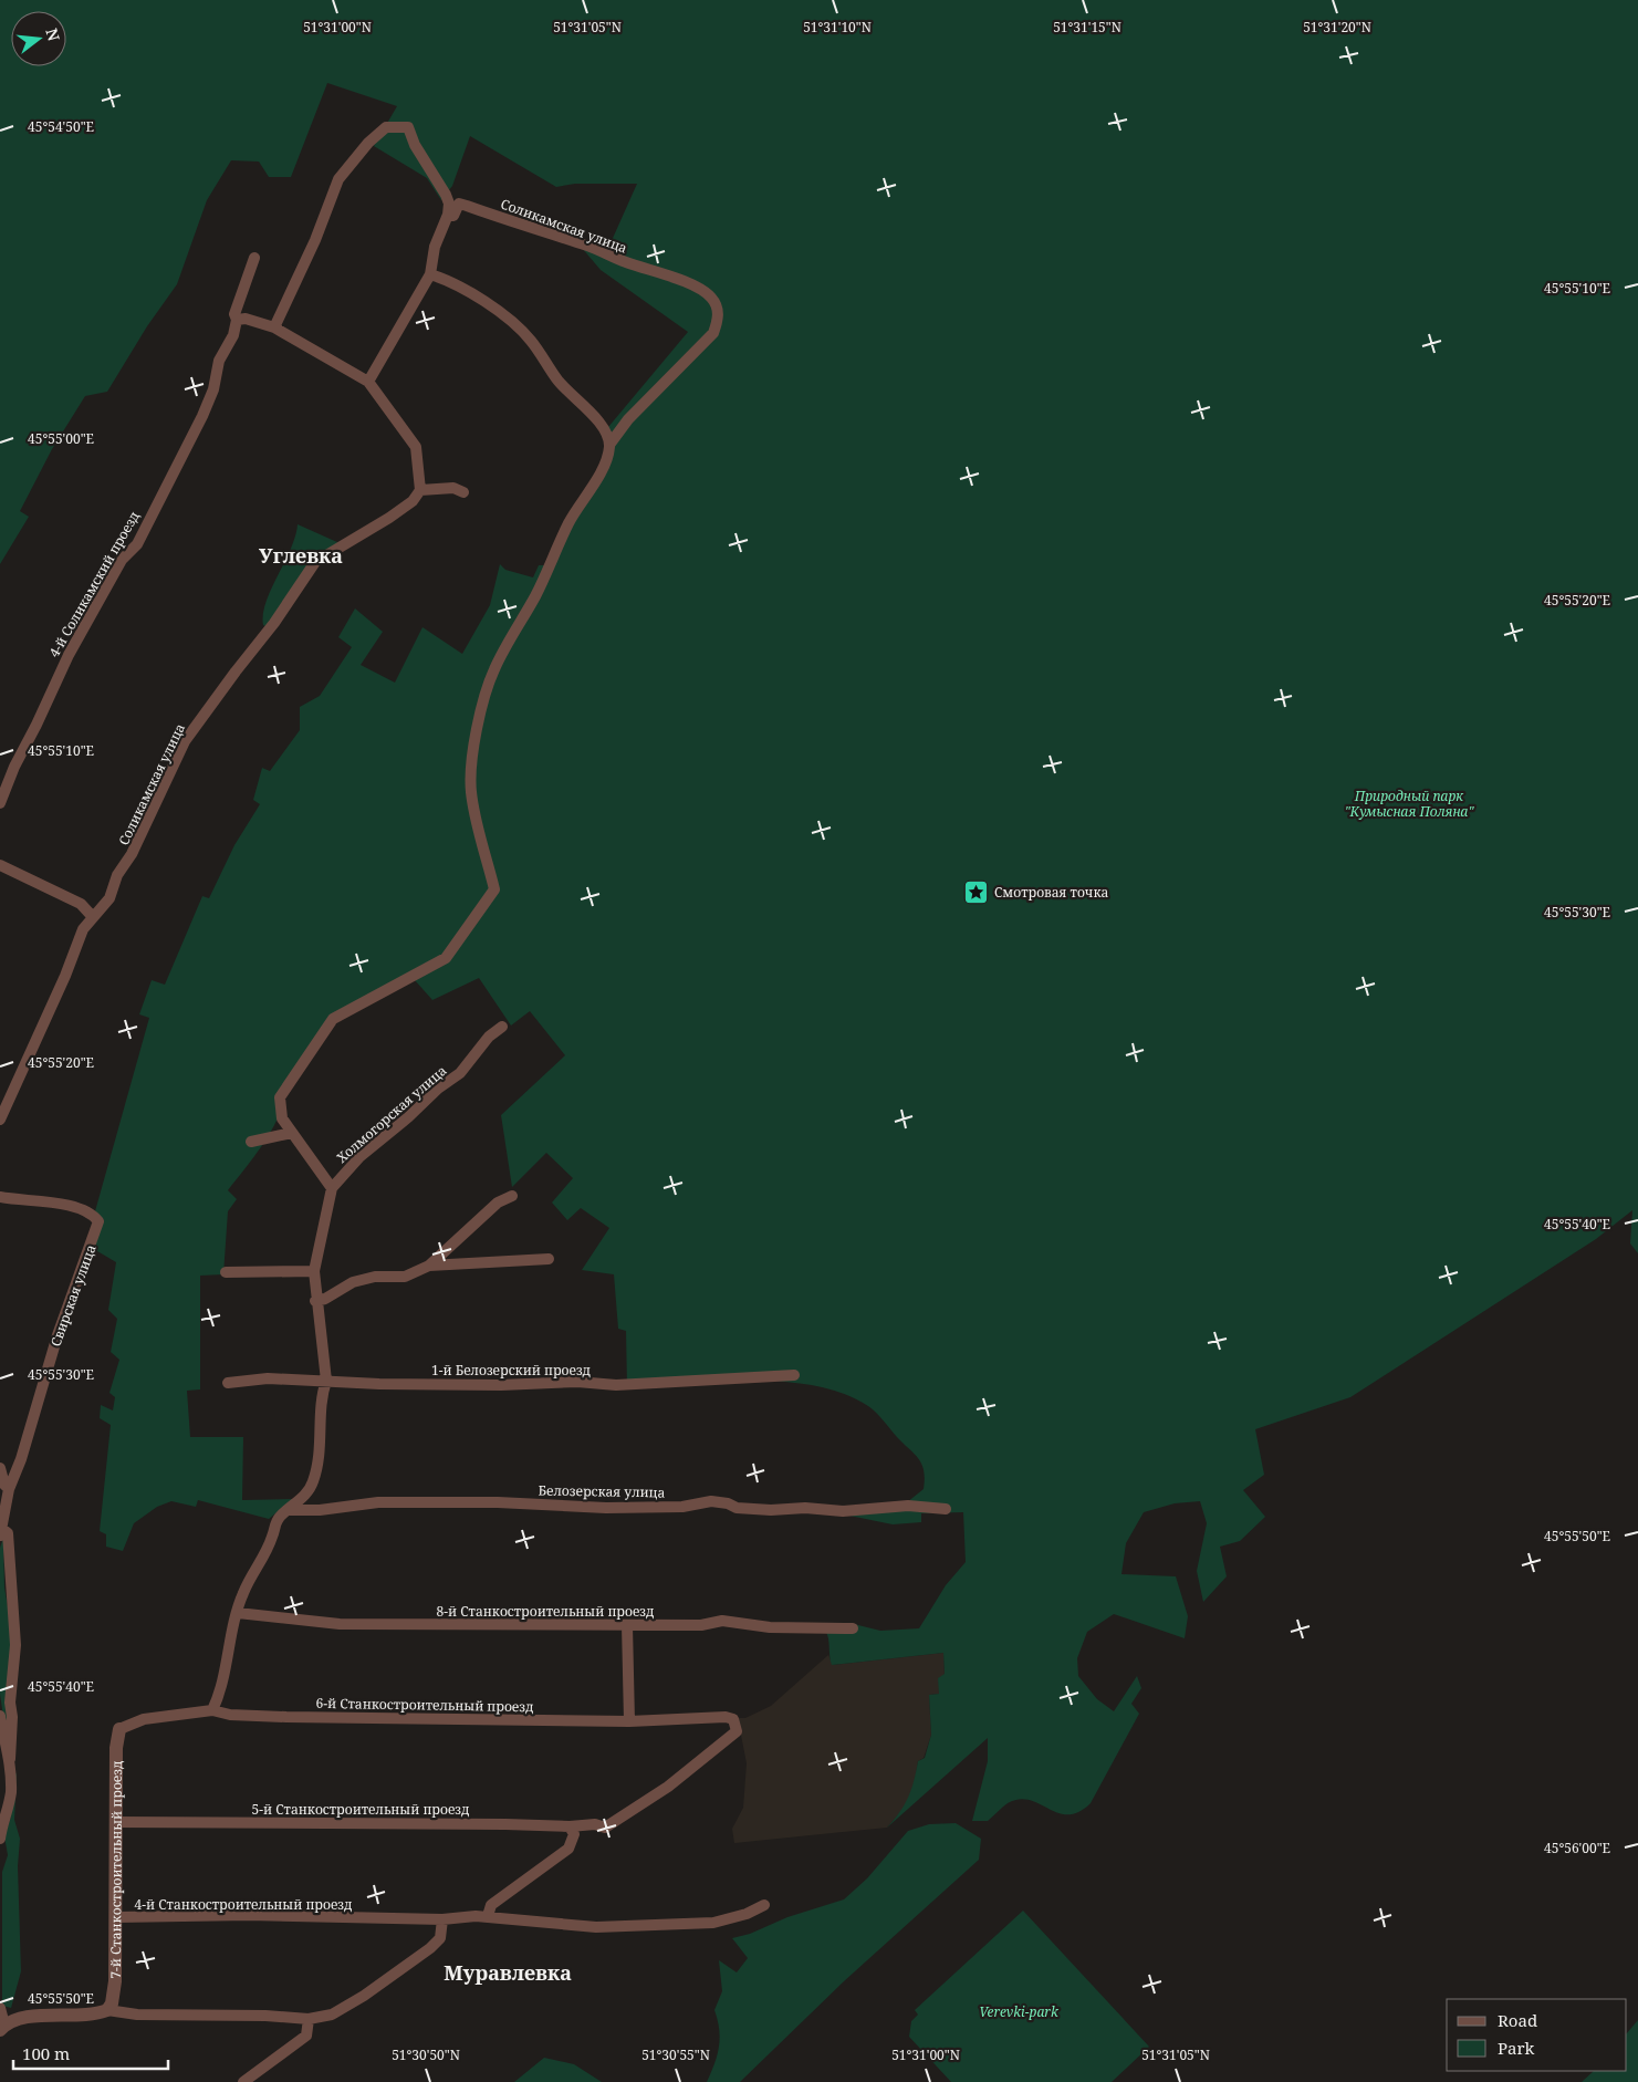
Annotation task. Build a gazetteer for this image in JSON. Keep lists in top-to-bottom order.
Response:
{
  "streets": {
    "street": [
      "Соликамская улица",
      "4-й Соликамский проезд",
      "Холмогорская улица",
      "Свирская улица",
      "1-й Белозерский проезд",
      "Белозерская улица",
      "8-й Станкостроительный проезд",
      "6-й Станкостроительный проезд",
      "5-й Станкостроительный проезд",
      "7-й Станкостроительный проезд",
      "4-й Станкостроительный проезд"
    ]
  },
  "crossings": [
    ["Холмогорская улица", "1-й Белозерский проезд"],
    ["Холмогорская улица", "Белозерская улица"],
    ["Холмогорская улица", "8-й Станкостроительный проезд"],
    ["Холмогорская улица", "6-й Станкостроительный проезд"],
    ["6-й Станкостроительный проезд", "5-й Станкостроительный проезд"],
    ["6-й Станкостроительный проезд", "7-й Станкостроительный проезд"],
    ["5-й Станкостроительный проезд", "7-й Станкостроительный проезд"],
    ["7-й Станкостроительный проезд", "4-й Станкостроительный проезд"]
  ],
  "districts": ["Углевка", "Муравлевка"],
  "parks": ["Природный парк \"Кумысная Поляна\"", "Verevki-park"],
  "places": {
    "place": ["Смотровая точка"]
  },
  "legend": ["Road", "Park"],
  "scale_bar": "100 m",
  "north": "right",
  "coordinates": [
    "51°31'00\"N",
    "51°31'05\"N",
    "51°31'10\"N",
    "51°31'15\"N",
    "51°31'20\"N",
    "45°54'50\"E",
    "45°55'10\"E",
    "45°55'00\"E",
    "45°55'20\"E",
    "45°55'30\"E",
    "45°55'40\"E",
    "45°55'50\"E",
    "45°56'00\"E",
    "51°30'50\"N",
    "51°30'55\"N"
  ]
}
